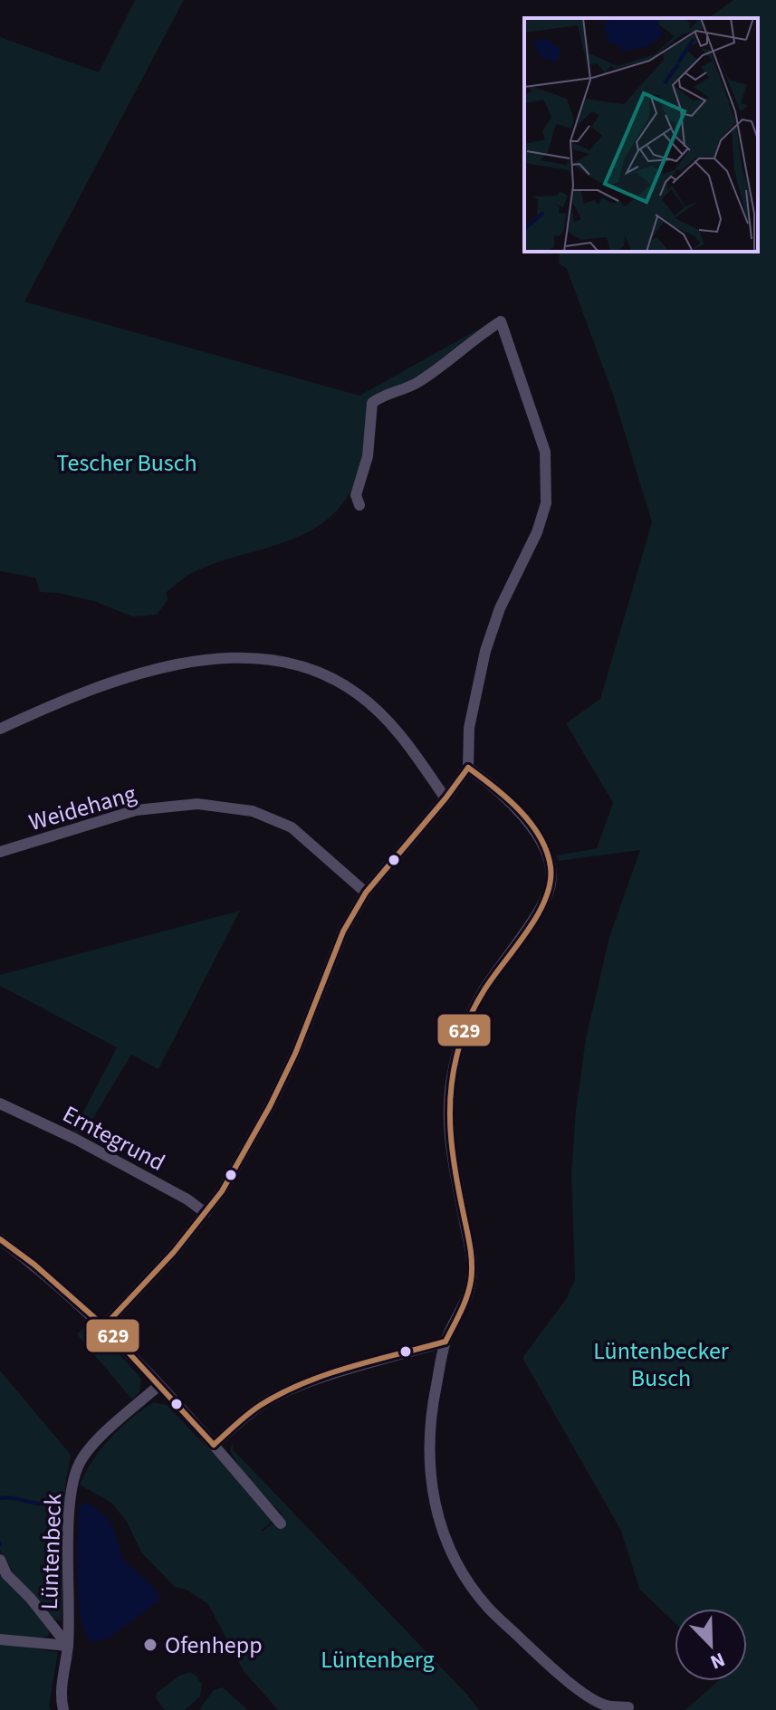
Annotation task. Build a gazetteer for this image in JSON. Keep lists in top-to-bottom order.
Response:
{
  "streets": {
    "street": ["Weidehang", "Erntegrund", "Lüntenbeck"]
  },
  "parks": ["Tescher Busch", "Lüntenbecker Busch", "Lüntenberg"],
  "places": ["Ofenhepp"],
  "lines": ["transit line 629"],
  "north": "bottom right"
}
